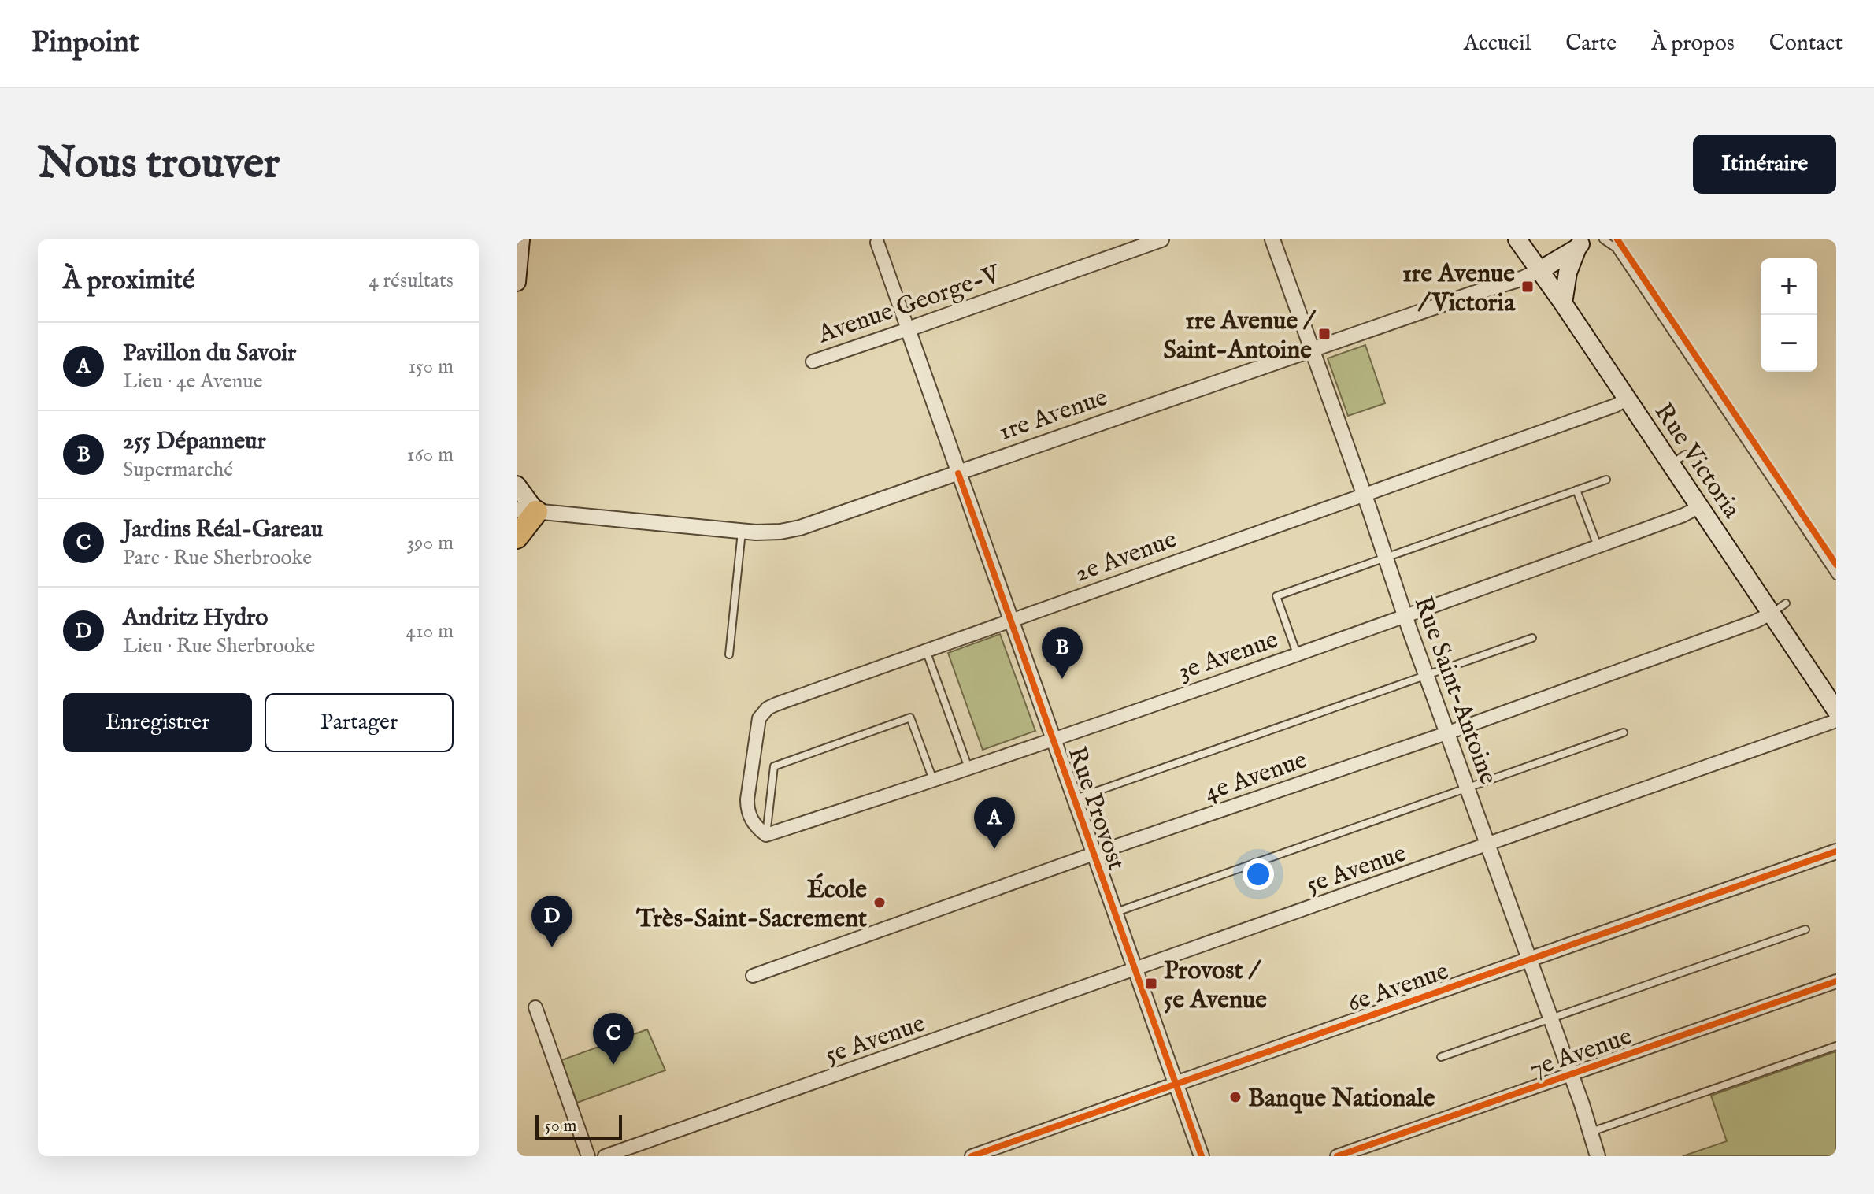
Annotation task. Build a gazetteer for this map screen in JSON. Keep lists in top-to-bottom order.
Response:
{
  "streets": {
    "main road": ["1re Avenue", "Rue Victoria"],
    "street": [
      "Avenue George-V",
      "2e Avenue",
      "3e Avenue",
      "Rue Saint-Antoine",
      "4e Avenue",
      "Rue Provost",
      "5e Avenue",
      "6e Avenue",
      "7e Avenue"
    ]
  },
  "crossings": [
    ["Avenue George-V", "Rue Provost"],
    ["1re Avenue", "Rue Victoria"],
    ["1re Avenue", "Rue Saint-Antoine"],
    ["1re Avenue", "Rue Provost"],
    ["Rue Victoria", "2e Avenue"],
    ["Rue Victoria", "3e Avenue"],
    ["Rue Victoria", "4e Avenue"],
    ["2e Avenue", "3e Avenue"],
    ["2e Avenue", "Rue Saint-Antoine"],
    ["2e Avenue", "Rue Provost"],
    ["3e Avenue", "Rue Saint-Antoine"],
    ["3e Avenue", "Rue Provost"],
    ["Rue Saint-Antoine", "4e Avenue"],
    ["Rue Saint-Antoine", "5e Avenue"],
    ["Rue Saint-Antoine", "6e Avenue"],
    ["Rue Saint-Antoine", "7e Avenue"],
    ["4e Avenue", "Rue Provost"],
    ["Rue Provost", "5e Avenue"],
    ["Rue Provost", "6e Avenue"]
  ],
  "places": {
    "transit": ["1re Avenue / Victoria", "1re Avenue / Saint-Antoine", "Provost / 5e Avenue"],
    "other": ["École Très-Saint-Sacrement", "Banque Nationale"]
  },
  "scale_bar": "50 m",
  "page": {
    "header": "Pinpoint",
    "nav": [
      "Accueil",
      "Carte",
      "À propos",
      "Contact"
    ],
    "buttons": [
      "Itinéraire",
      ["Enregistrer", "Partager"]
    ],
    "title": "Nous trouver",
    "heading": ["À proximité", "4 résultats"],
    "map_buttons": ["+", "−"],
    "list": [
      {
        "mark": "A",
        "name": "Pavillon du Savoir",
        "note": "Lieu · 4e Avenue",
        "value": "150 m"
      },
      {
        "mark": "B",
        "name": "255 Dépanneur",
        "note": "Supermarché",
        "value": "160 m"
      },
      {
        "mark": "C",
        "name": "Jardins Réal-Gareau",
        "note": "Parc · Rue Sherbrooke",
        "value": "390 m"
      },
      {
        "mark": "D",
        "name": "Andritz Hydro",
        "note": "Lieu · Rue Sherbrooke",
        "value": "410 m"
      }
    ],
    "pins": [
      "B",
      "A",
      "D",
      "C"
    ],
    "scale": "50 m"
  }
}
